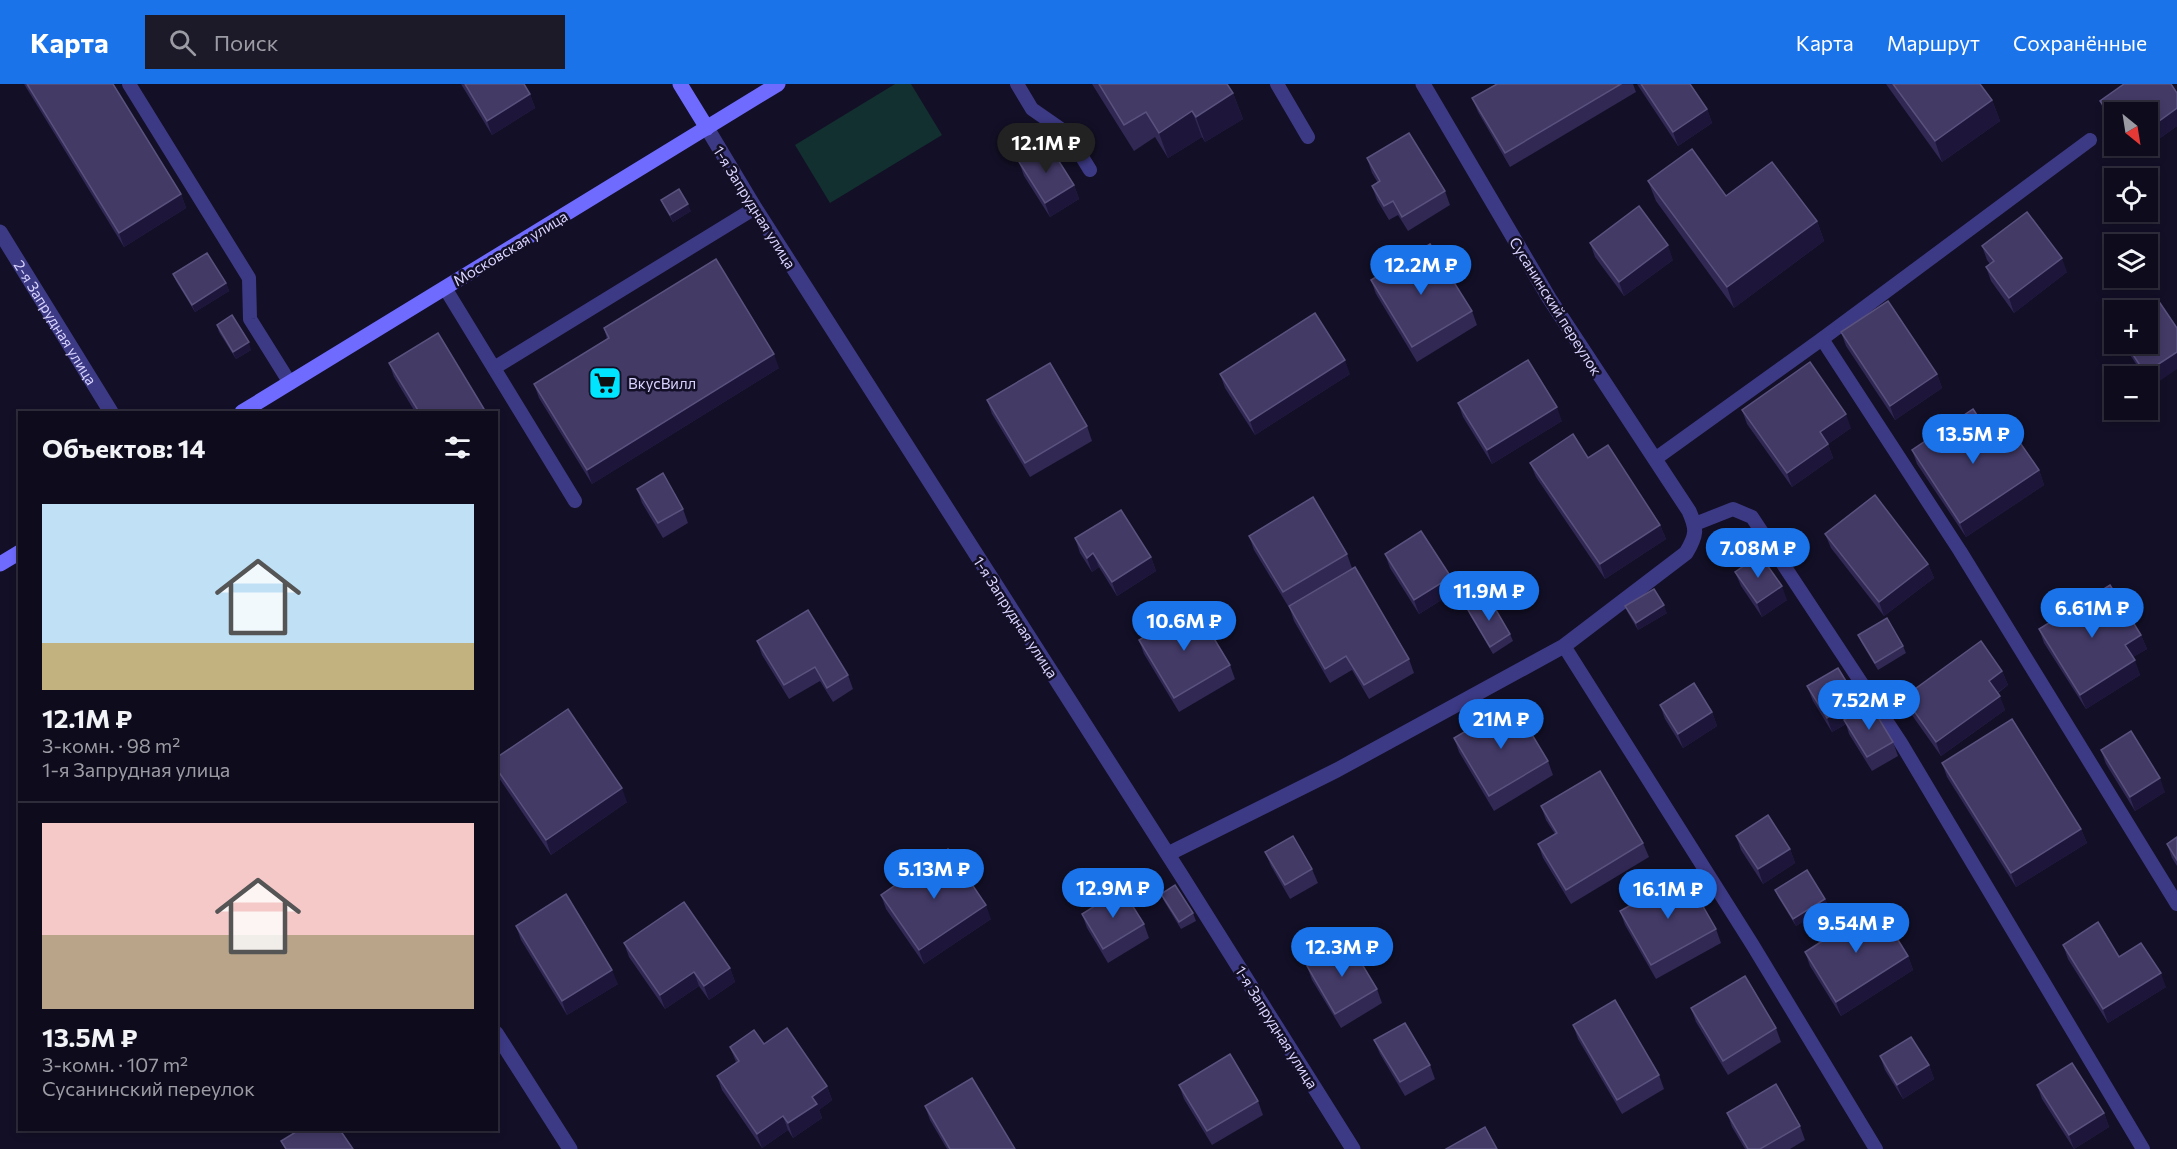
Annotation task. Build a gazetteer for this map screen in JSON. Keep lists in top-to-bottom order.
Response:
{
  "streets": {
    "street": [
      "1-я Запрудная улица",
      "Московская улица",
      "Сусанинский переулок",
      "2-я Запрудная улица"
    ]
  },
  "crossings": [
    ["1-я Запрудная улица", "Московская улица"]
  ],
  "places": {
    "supermarket": ["ВкусВилл"]
  },
  "north": "bottom right",
  "page": {
    "header": "Карта",
    "search": "Поиск",
    "nav": ["Карта", "Маршрут", "Сохранённые"],
    "map_buttons": ["+", "−"],
    "price": [
      "12.1M ₽",
      "12.2M ₽",
      "13.5M ₽",
      "7.08M ₽",
      "11.9M ₽",
      "6.61M ₽",
      "10.6M ₽",
      "7.52M ₽",
      "21M ₽",
      "5.13M ₽",
      "12.9M ₽",
      "16.1M ₽",
      "9.54M ₽",
      "12.3M ₽"
    ],
    "heading": "Объектов: 14",
    "list": [
      {
        "name": "12.1M ₽",
        "note": "3-комн. · 98 m² · 1-я Запрудная улица"
      },
      {
        "name": "13.5M ₽",
        "note": "3-комн. · 107 m² · Сусанинский переулок"
      }
    ]
  }
}
